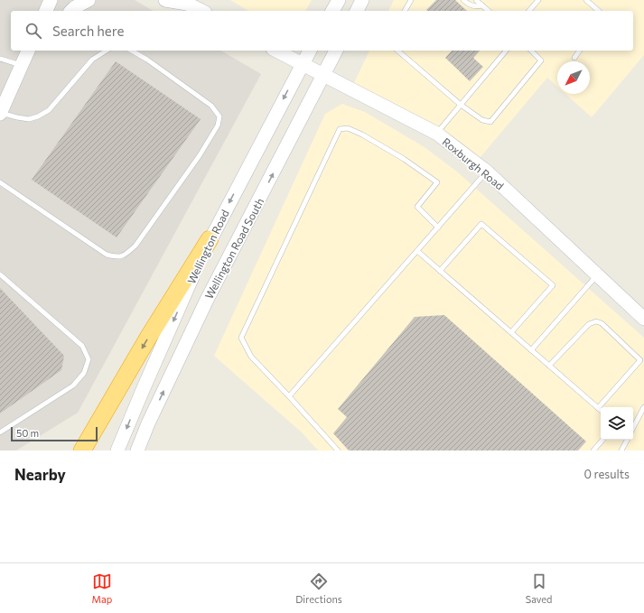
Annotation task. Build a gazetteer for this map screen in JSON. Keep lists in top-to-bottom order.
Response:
{
  "streets": {
    "main road": ["Roxburgh Road", "Wellington Road", "Wellington Road South"]
  },
  "crossings": [
    ["Roxburgh Road", "Wellington Road"],
    ["Roxburgh Road", "Wellington Road South"]
  ],
  "one_way": ["Wellington Road", "Wellington Road South"],
  "scale_bar": "50 m",
  "north": "bottom left",
  "page": {
    "search": "Search here",
    "scale": "50 m",
    "heading": ["Nearby", "0 results"],
    "nav": ["Map", "Directions", "Saved"]
  }
}
